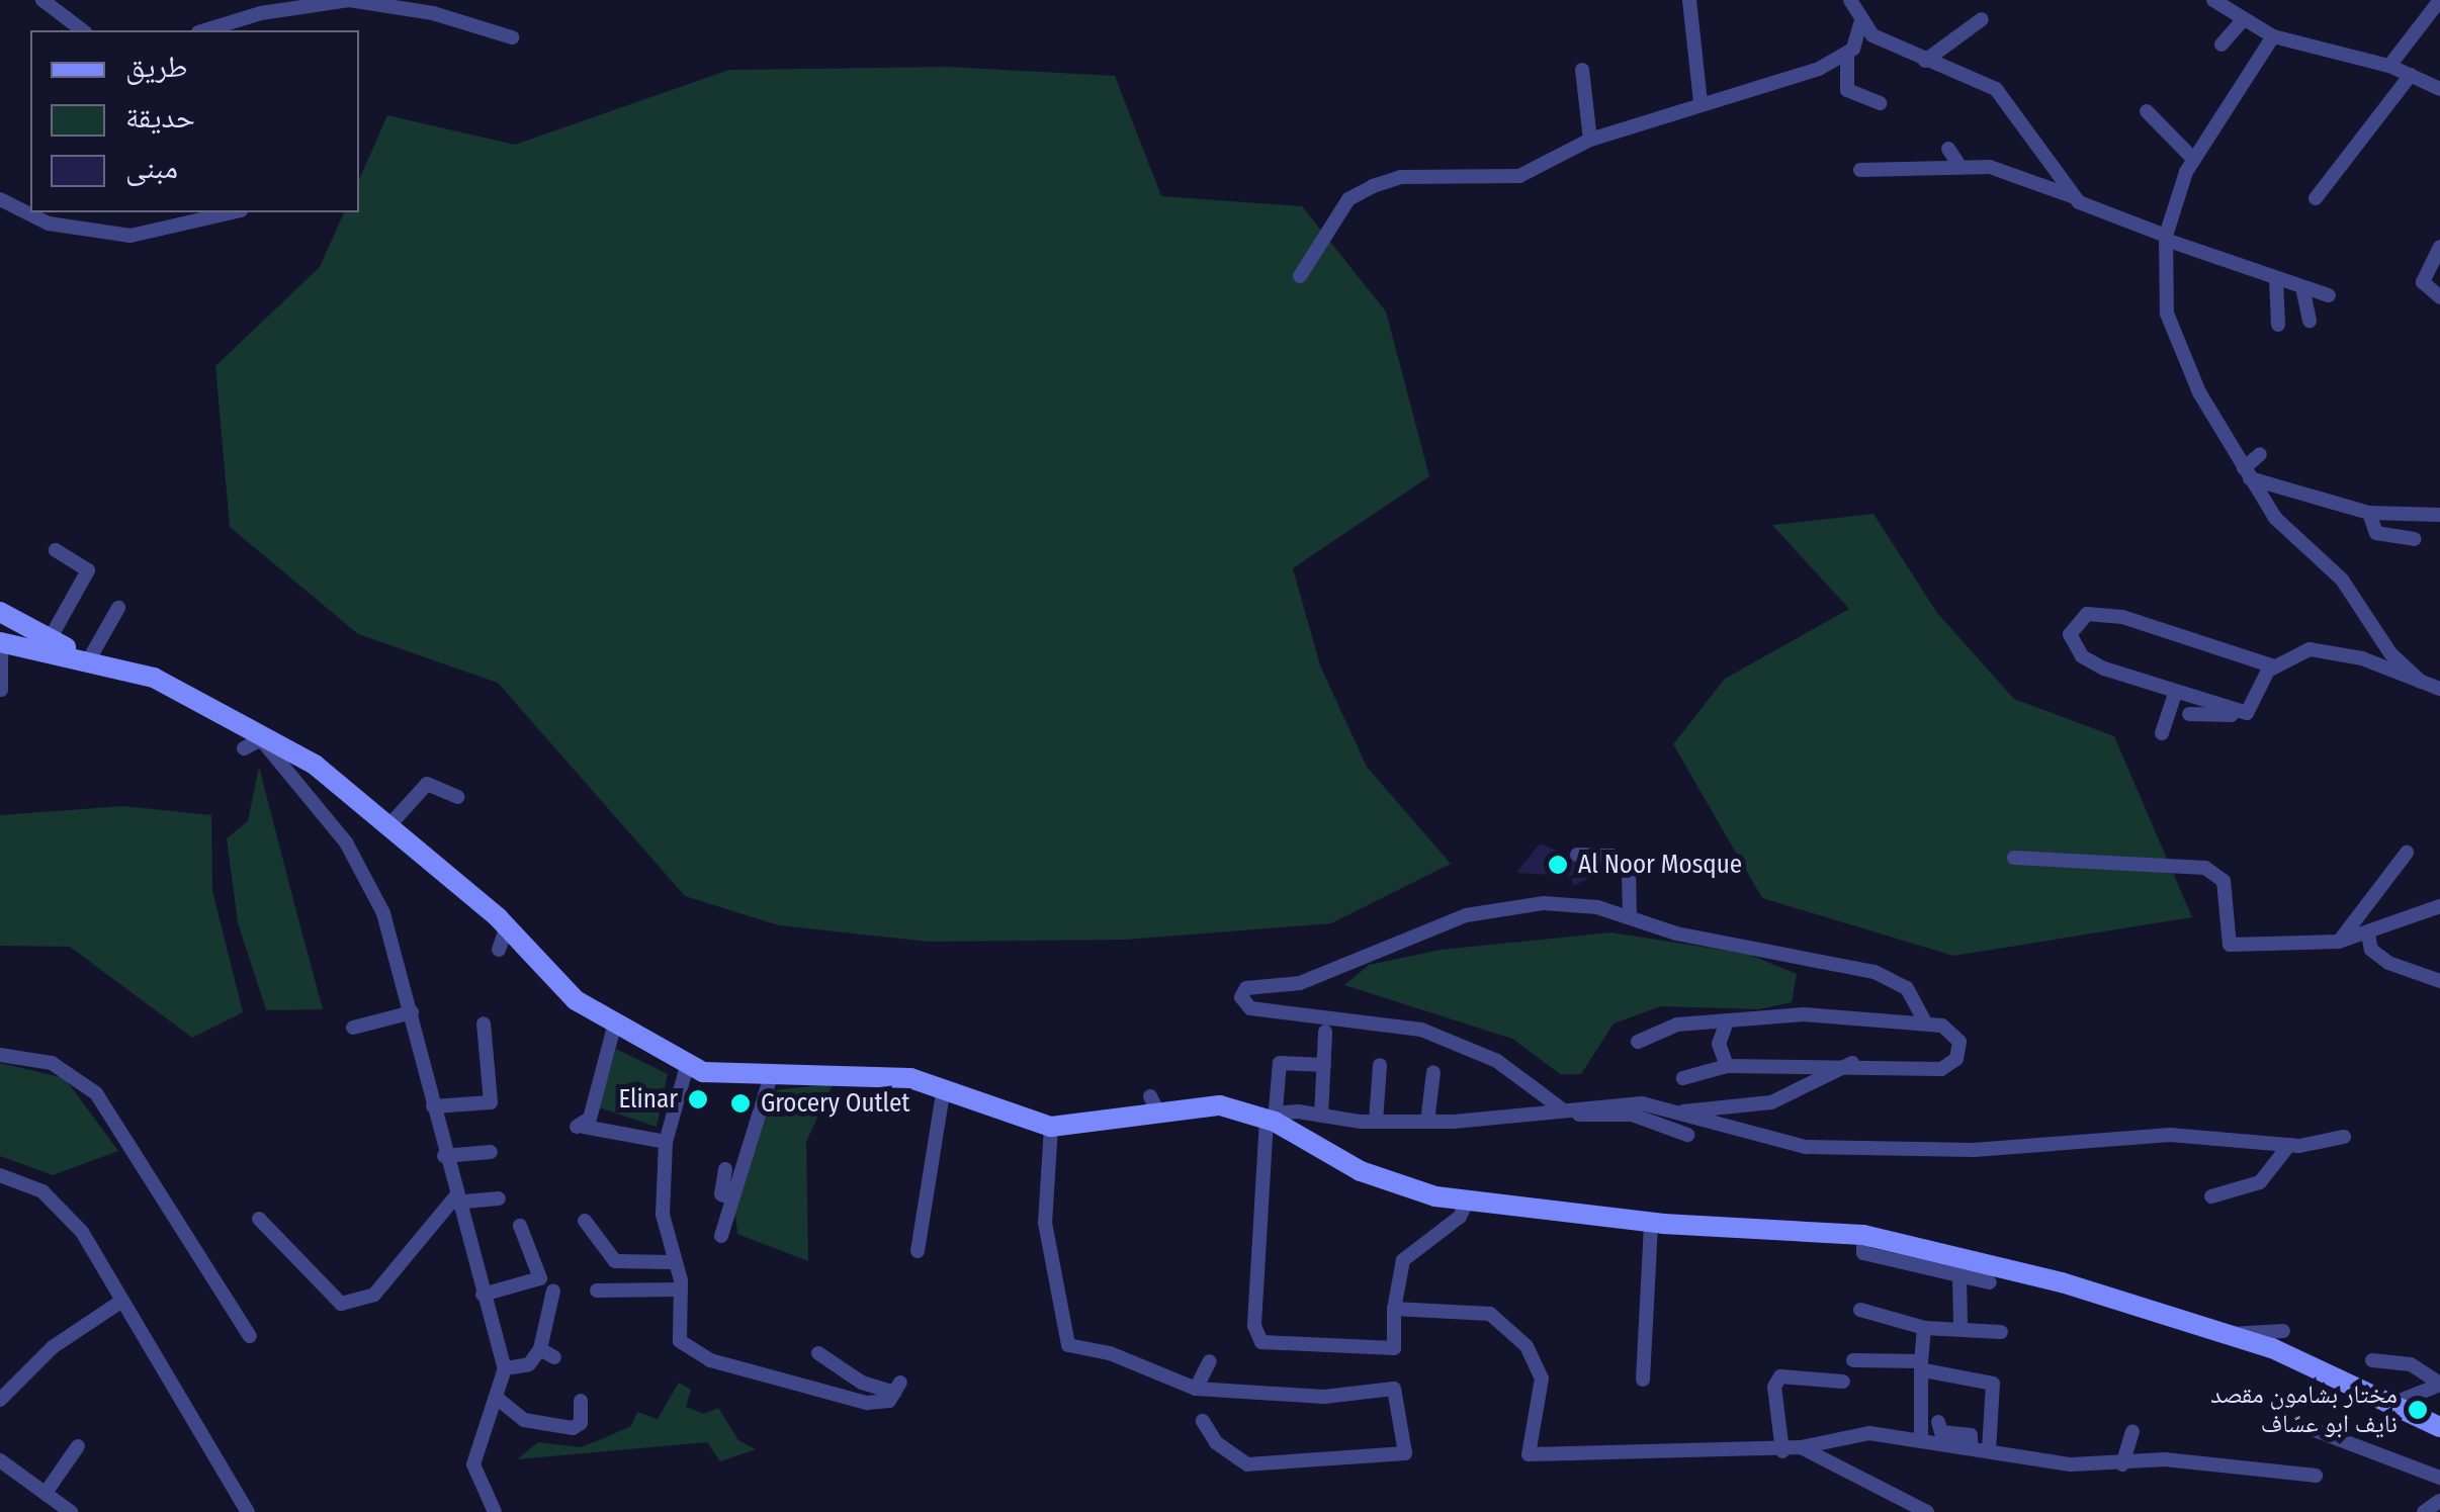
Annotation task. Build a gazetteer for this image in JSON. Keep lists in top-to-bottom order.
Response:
{
  "places": [
    "Al Noor Mosque",
    "Elinar",
    "Grocery Outlet",
    "مختار بشامون مقصد نايف ابو عسّاف"
  ],
  "legend": ["طريق", "حديقة", "مبنى"]
}
